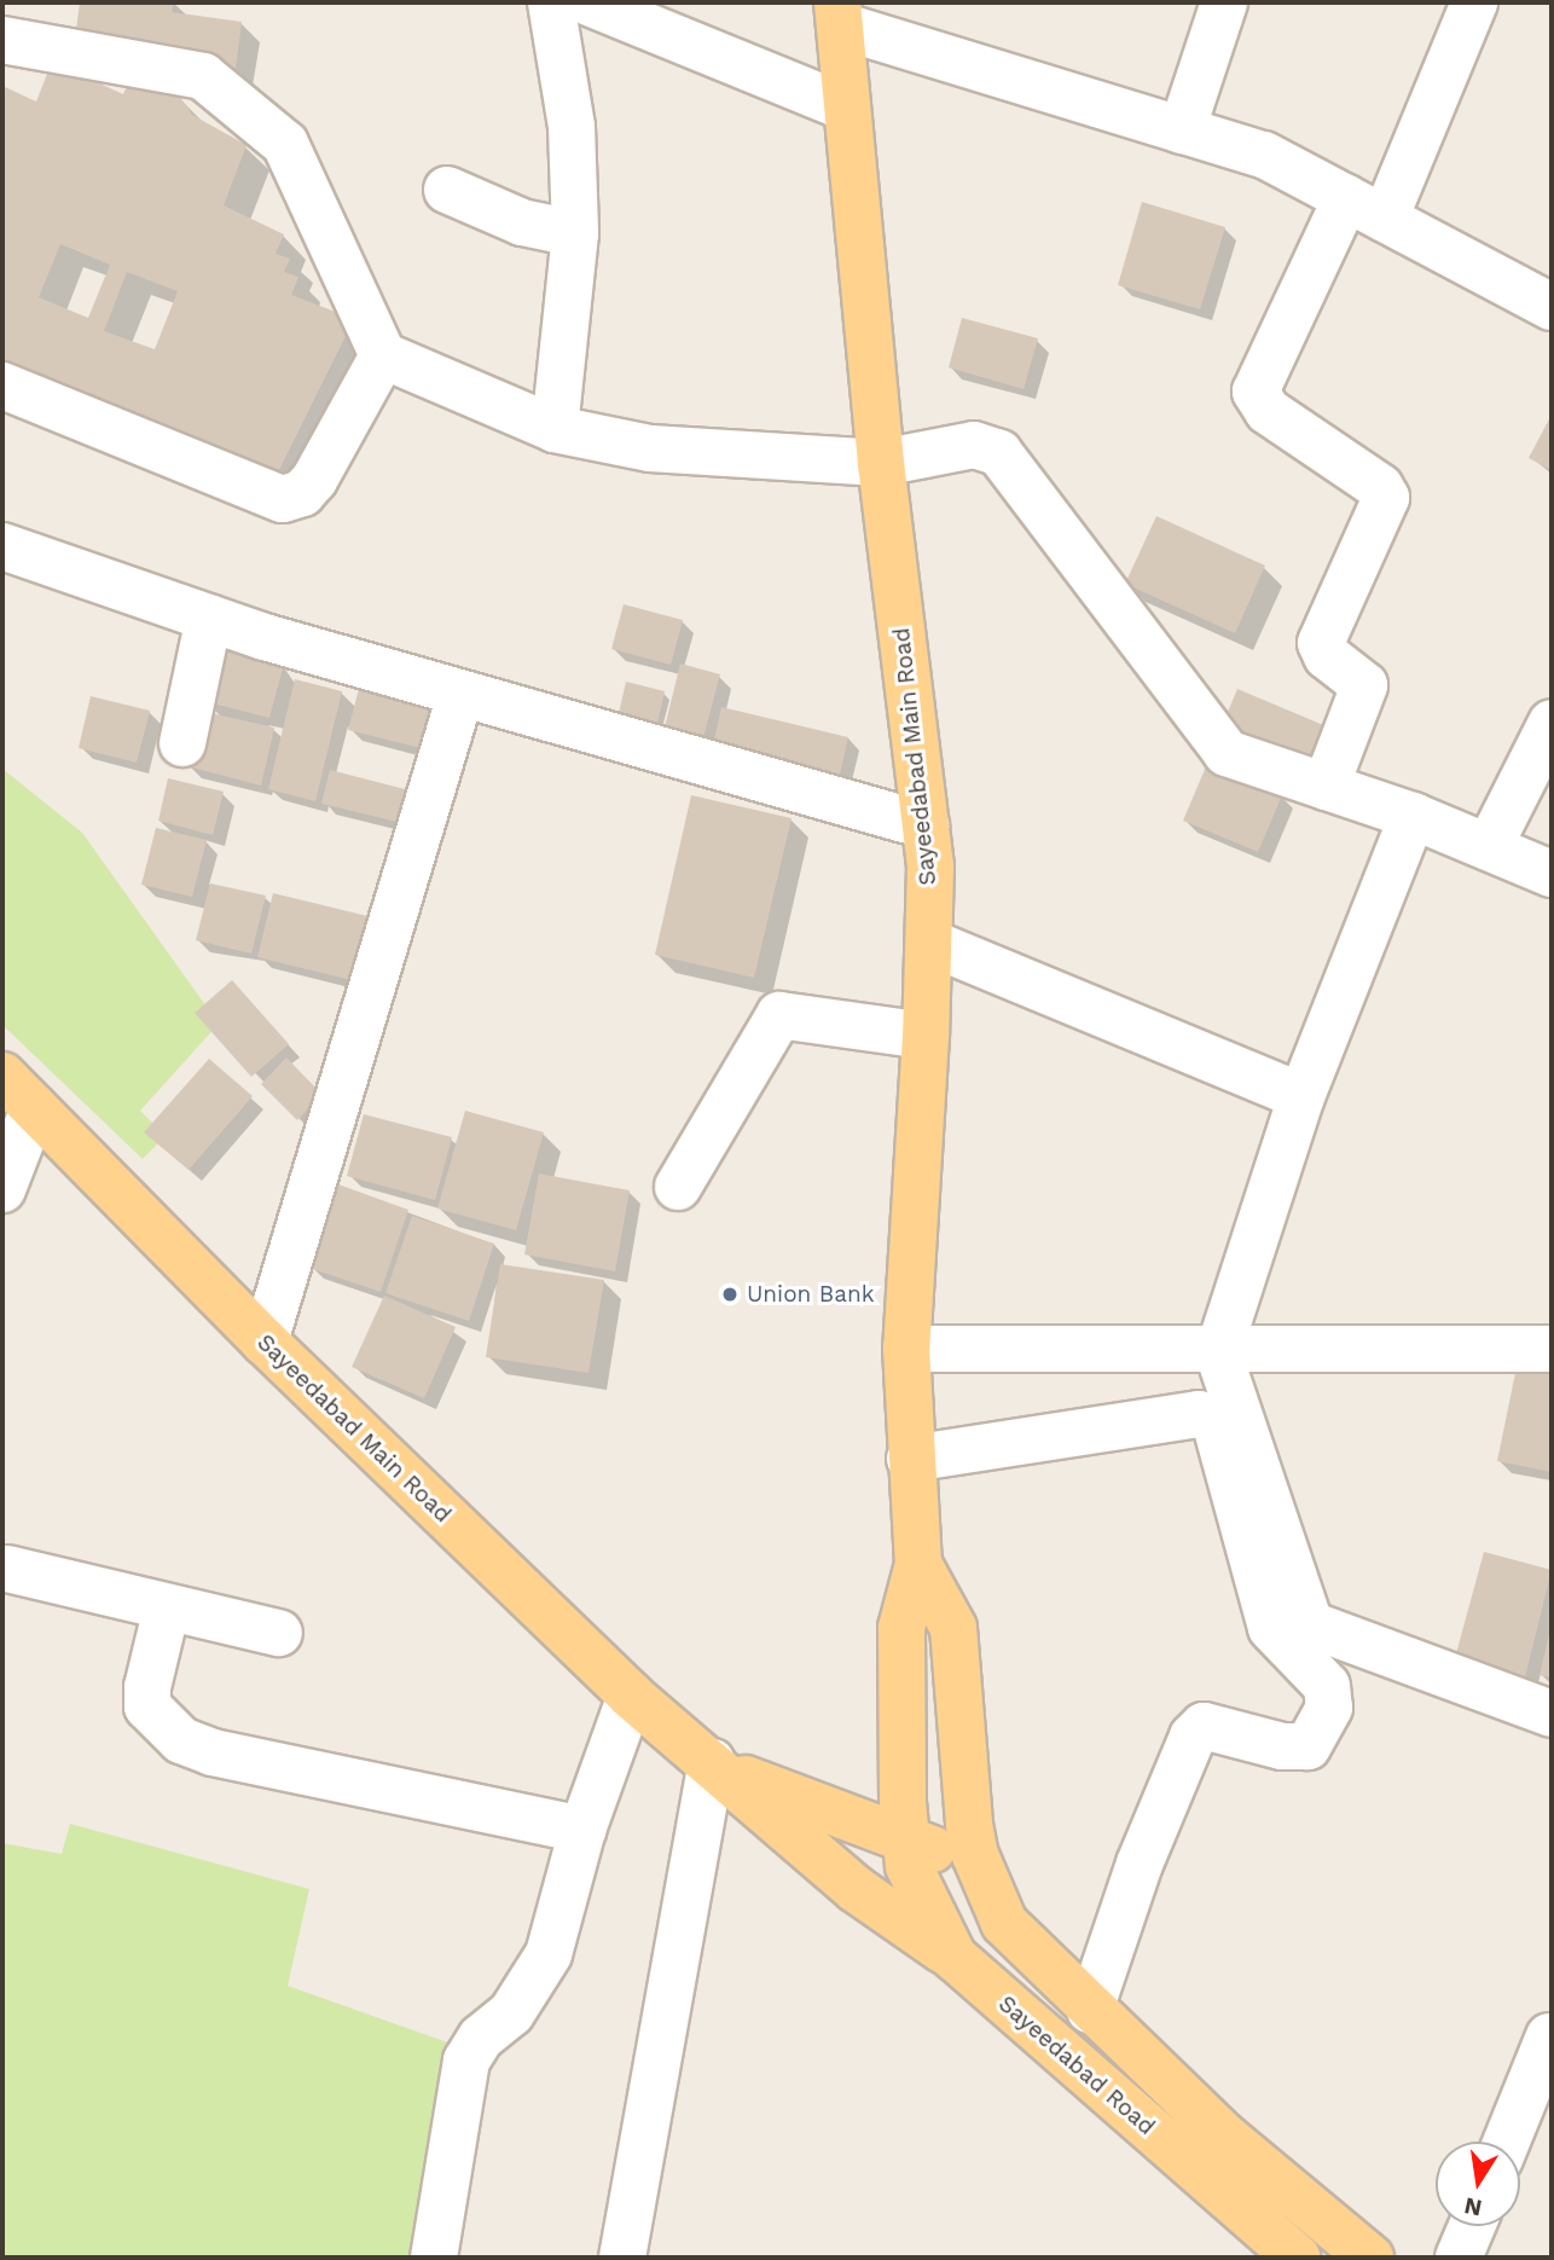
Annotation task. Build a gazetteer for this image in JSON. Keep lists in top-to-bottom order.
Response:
{
  "streets": {
    "main road": ["Sayeedabad Main Road", "Sayeedabad Road"]
  },
  "crossings": [
    ["Sayeedabad Main Road", "Sayeedabad Road"]
  ],
  "places": ["Union Bank"],
  "north": "bottom"
}
